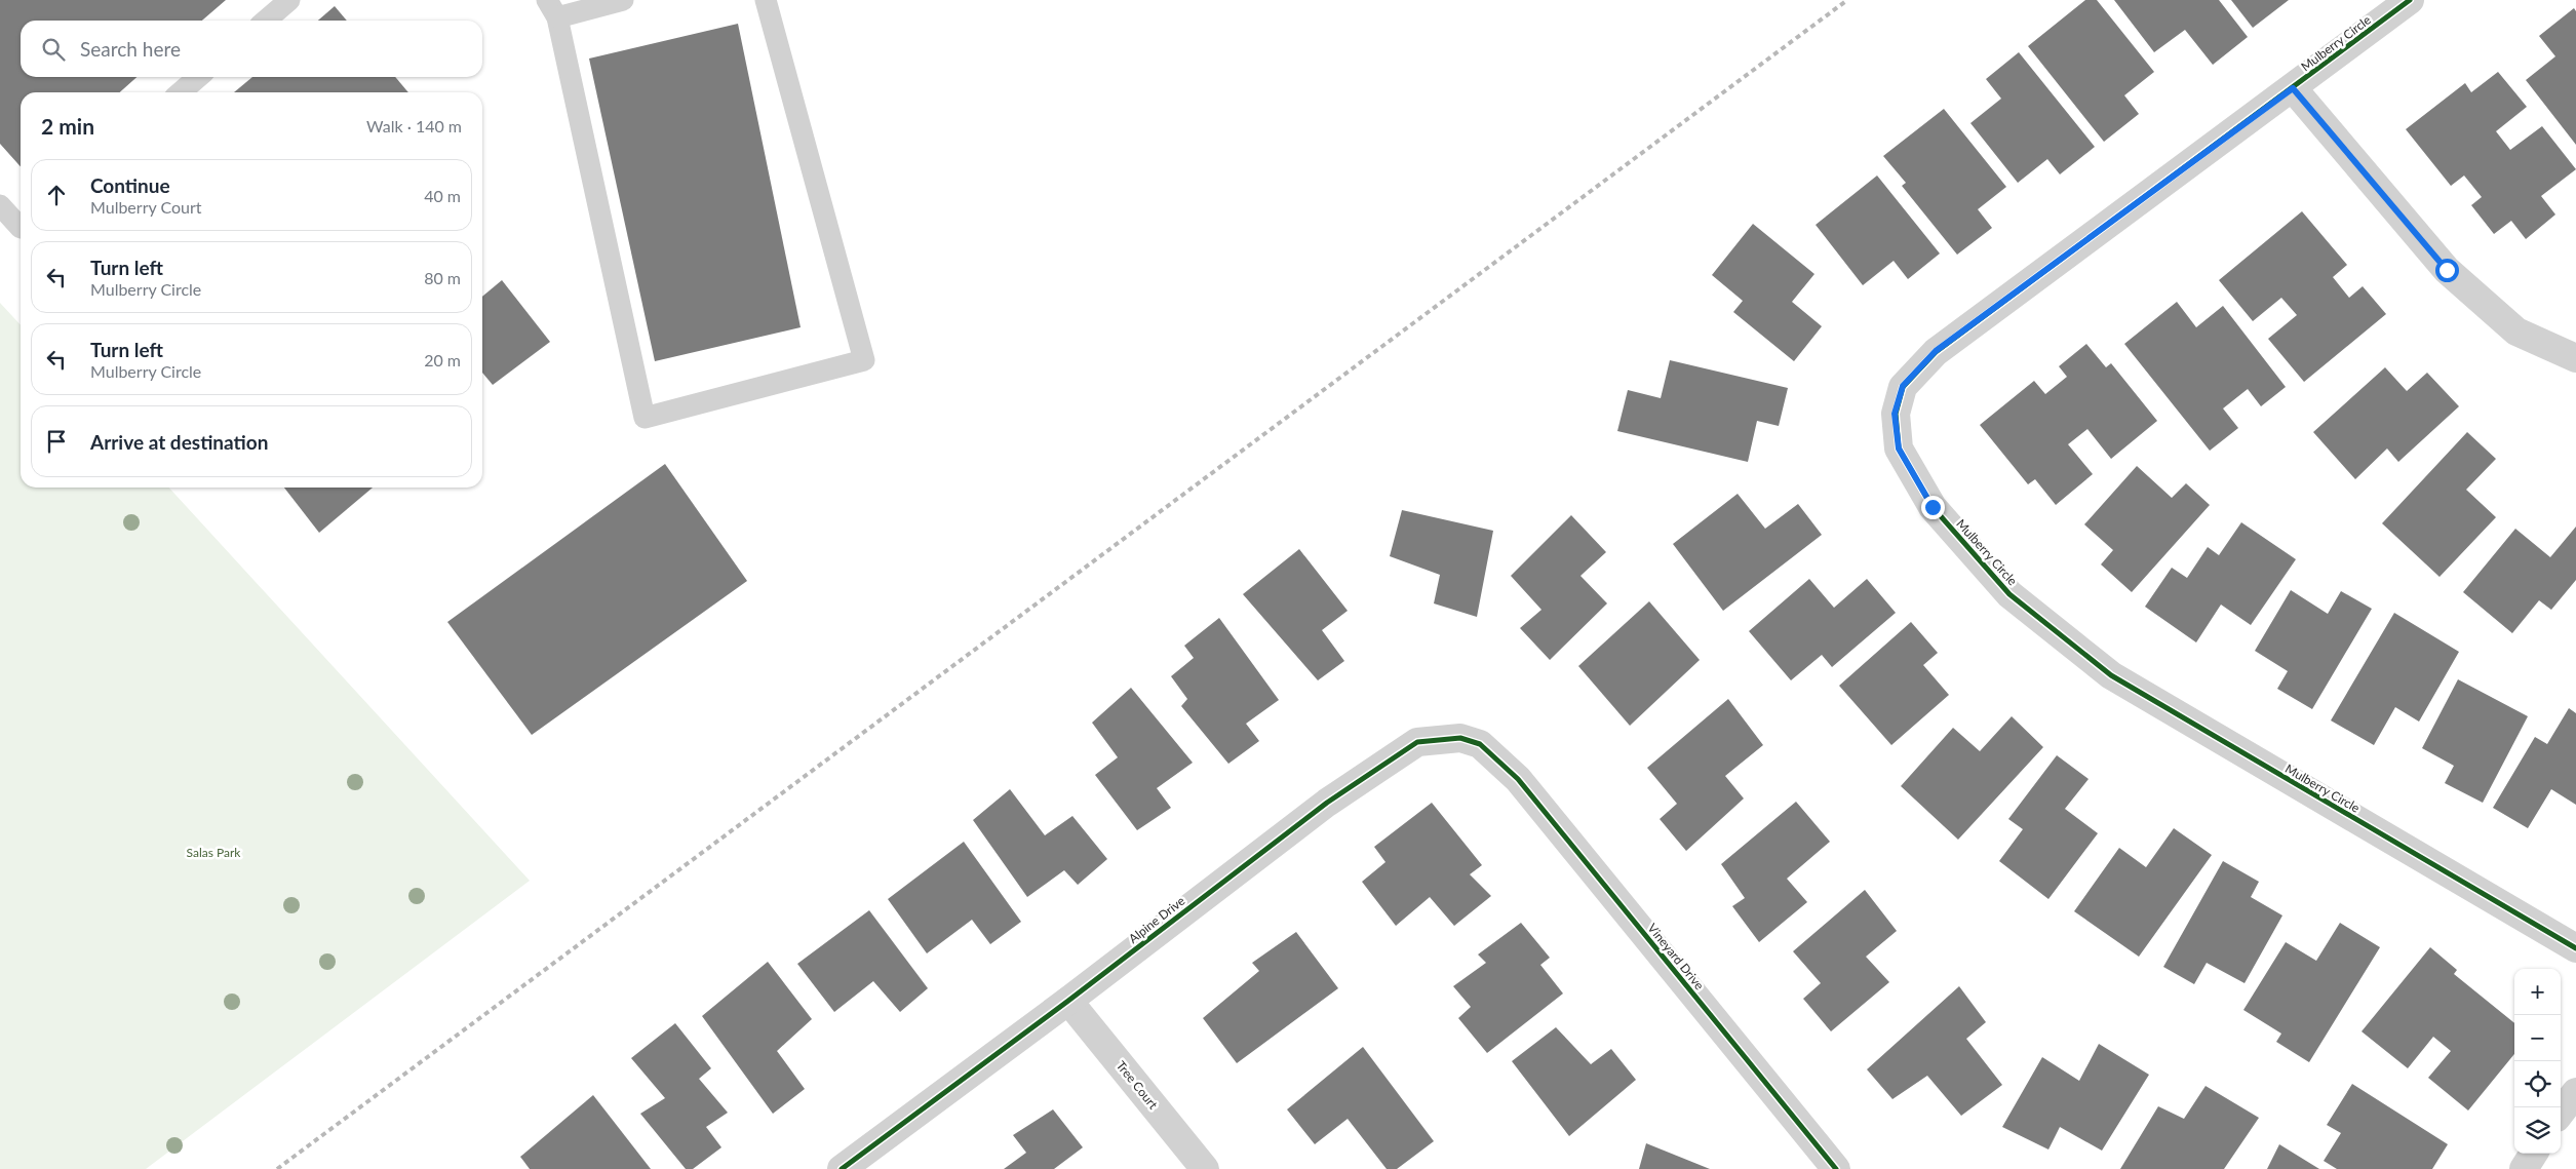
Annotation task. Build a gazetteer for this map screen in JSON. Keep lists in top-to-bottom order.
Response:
{
  "streets": {
    "street": [
      "Mulberry Circle",
      "Alpine Drive",
      "Vineyard Drive",
      "Tree Court"
    ]
  },
  "crossings": [
    ["Alpine Drive", "Vineyard Drive"],
    ["Alpine Drive", "Tree Court"]
  ],
  "parks": ["Salas Park"],
  "page": {
    "search": "Search here",
    "heading": ["2 min", "Walk · 140 m"],
    "list": [
      ["Continue", "Mulberry Court", "40 m"],
      ["Turn left", "Mulberry Circle", "80 m"],
      ["Turn left", "Mulberry Circle", "20 m"],
      "Arrive at destination"
    ],
    "map_buttons": ["+", "−"]
  }
}
